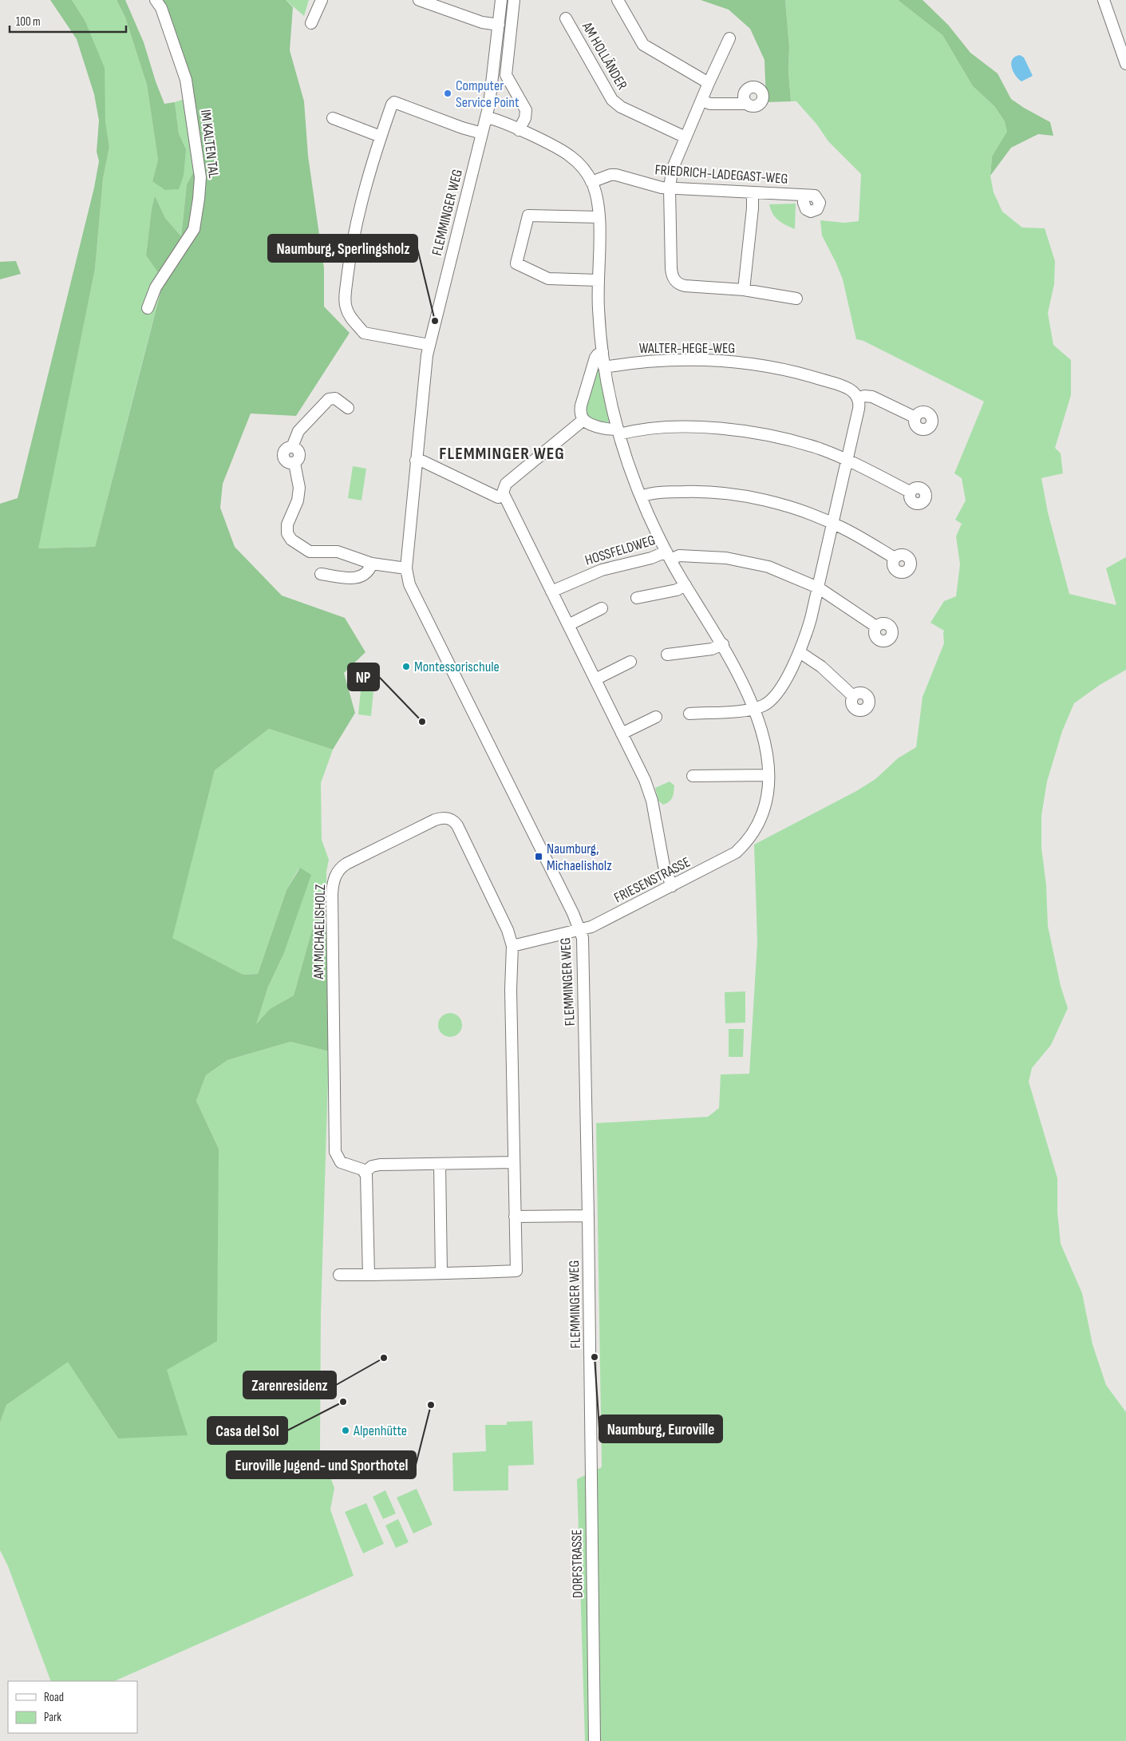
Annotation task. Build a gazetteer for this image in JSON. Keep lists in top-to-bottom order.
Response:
{
  "streets": {
    "street": [
      "AM HOLLÄNDER",
      "IM KALTEN TAL",
      "FRIEDRICH-LADEGAST-WEG",
      "FLEMMINGER WEG",
      "WALTER-HEGE-WEG",
      "HOSSFELDWEG",
      "FRIESENSTRASSE",
      "AM MICHAELISHOLZ",
      "DORFSTRASSE"
    ]
  },
  "crossings": [
    ["FRIEDRICH-LADEGAST-WEG", "FRIESENSTRASSE"],
    ["FLEMMINGER WEG", "FRIESENSTRASSE"],
    ["FLEMMINGER WEG", "DORFSTRASSE"],
    ["WALTER-HEGE-WEG", "FRIESENSTRASSE"],
    ["HOSSFELDWEG", "FRIESENSTRASSE"]
  ],
  "districts": ["FLEMMINGER WEG"],
  "places": {
    "other": [
      "Computer Service Point",
      "Naumburg, Sperlingsholz",
      "Montessorischule",
      "NP",
      "Naumburg, Euroville",
      "Zarenresidenz",
      "Casa del Sol",
      "Euroville Jugend- und Sporthotel",
      "Alpenhütte"
    ],
    "transit": ["Naumburg, Michaelisholz"]
  },
  "legend": ["Road", "Park"],
  "scale_bar": "100 m"
}
